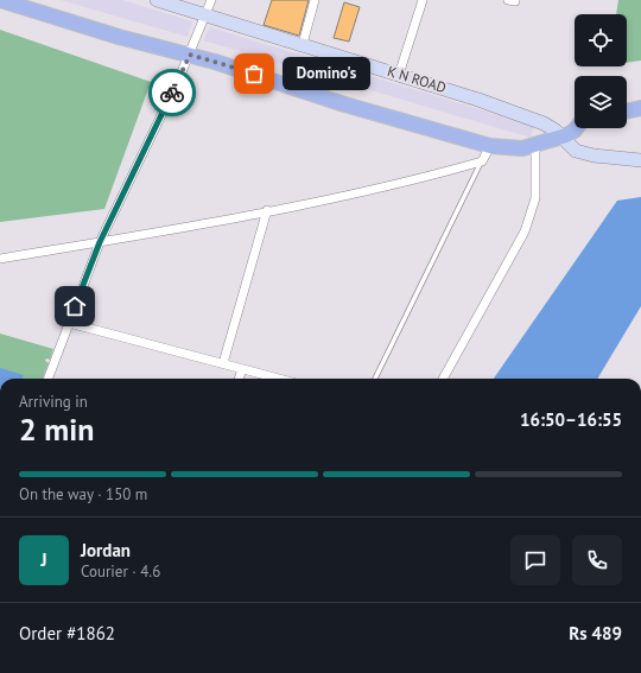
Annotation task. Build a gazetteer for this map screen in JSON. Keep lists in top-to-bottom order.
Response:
{
  "streets": {
    "street": ["K N ROAD"]
  },
  "places": ["Domino's"],
  "page": {
    "bubble": "Domino's",
    "heading": ["2 min", "Arriving in", "16:50–16:55"],
    "panel": [
      "Jordan",
      "Courier · 4.6",
      "Order #1862",
      "Rs 489"
    ],
    "bar": "On the way · 150 m",
    "round": "J"
  }
}
